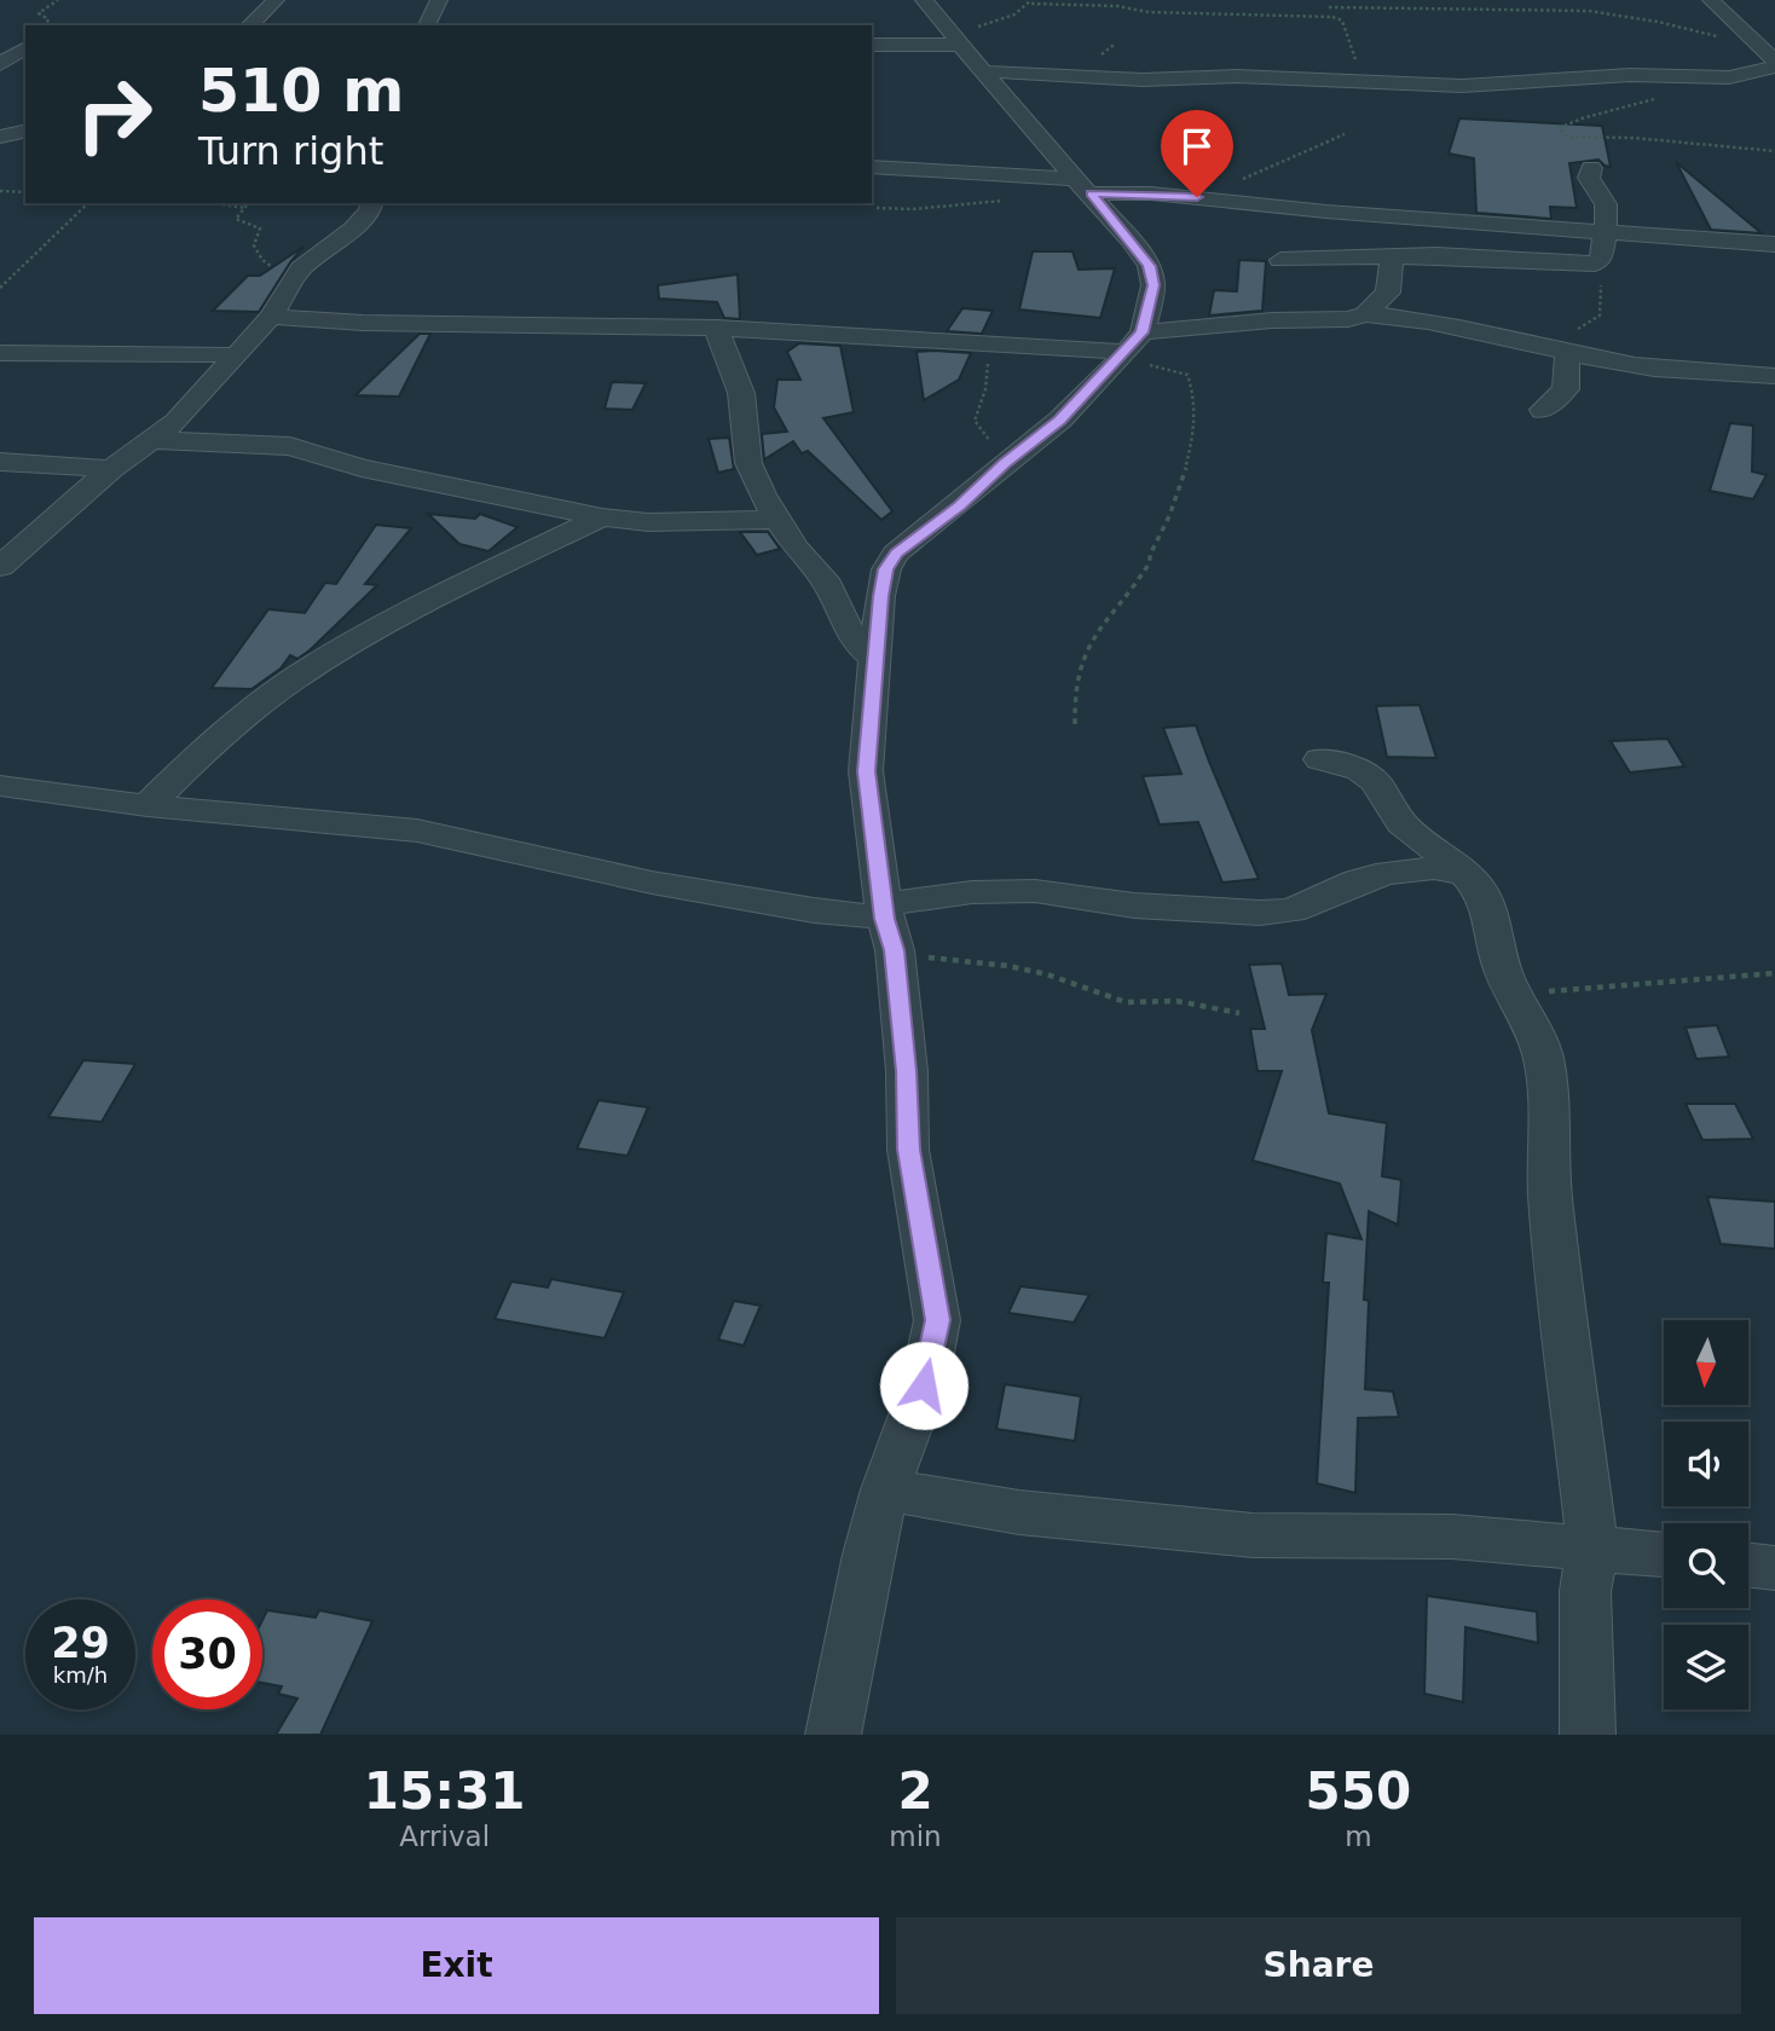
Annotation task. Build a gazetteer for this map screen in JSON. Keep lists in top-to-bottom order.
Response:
{
  "north": "bottom",
  "page": {
    "turn": ["510 m", "Turn right"],
    "speed": "29 km/h",
    "limit": "30",
    "eta": [
      "15:31",
      "Arrival",
      "2",
      "min",
      "550",
      "m"
    ],
    "buttons": ["Exit", "Share"]
  }
}
